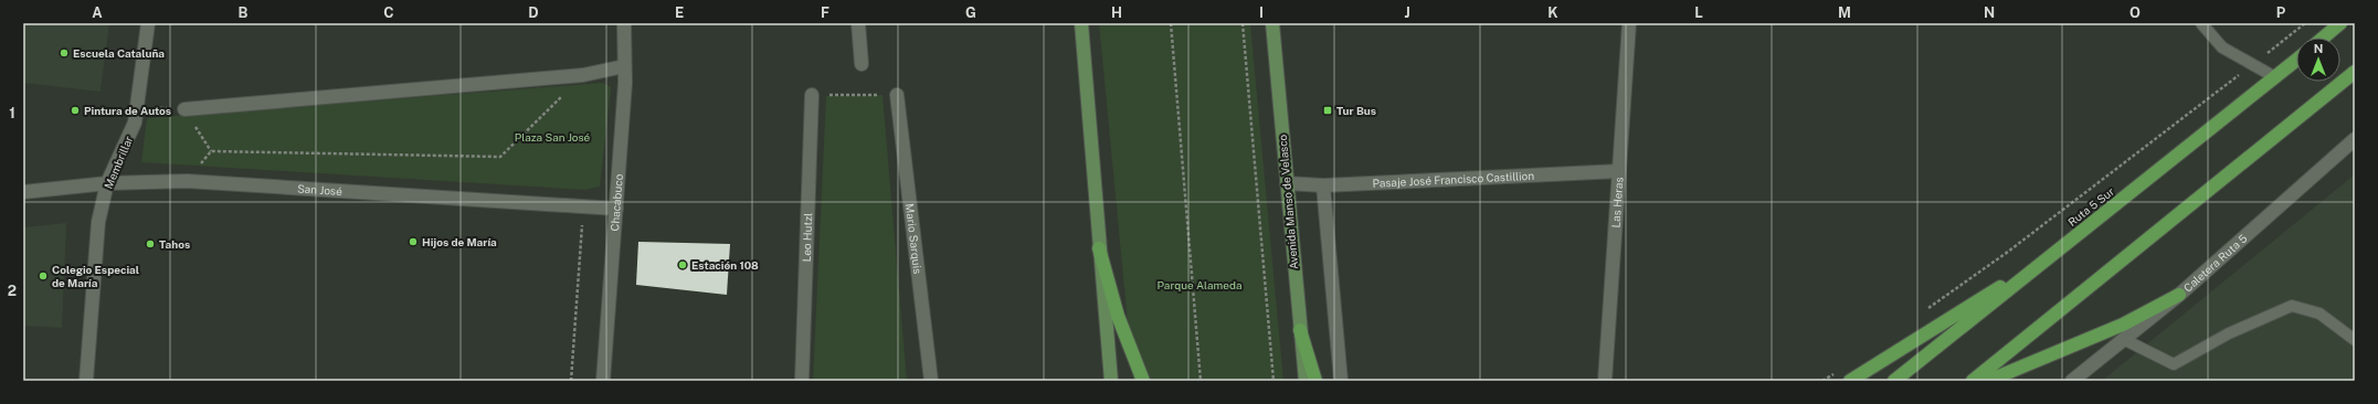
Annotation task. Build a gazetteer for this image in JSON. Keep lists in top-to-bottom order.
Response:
{
  "streets": {
    "highway": ["Ruta 5 Sur"],
    "main road": ["Avenida Manso de Velasco"],
    "street": [
      "Membrillar",
      "Pasaje José Francisco Castillion",
      "San José",
      "Chacabuco",
      "Las Heras",
      "Leo Hutzl",
      "Mario Sarquis",
      "Caletera Ruta 5"
    ]
  },
  "crossings": [
    ["Membrillar", "San José"],
    ["Pasaje José Francisco Castillion", "Avenida Manso de Velasco"],
    ["Pasaje José Francisco Castillion", "Las Heras"],
    ["San José", "Chacabuco"]
  ],
  "parks": ["Plaza San José", "Parque Alameda"],
  "places": {
    "other": [
      "Escuela Cataluña",
      "Pintura de Autos",
      "Hijos de María",
      "Tahos",
      "Estación 108",
      "Colegio Especial de María"
    ],
    "transit": ["Tur Bus"]
  },
  "north": "top",
  "grid": {
    "columns": [
      "A",
      "B",
      "C",
      "D",
      "E",
      "F",
      "G",
      "H",
      "I",
      "J",
      "K",
      "L",
      "M",
      "N",
      "O",
      "P"
    ],
    "rows": ["1", "2"]
  }
}
